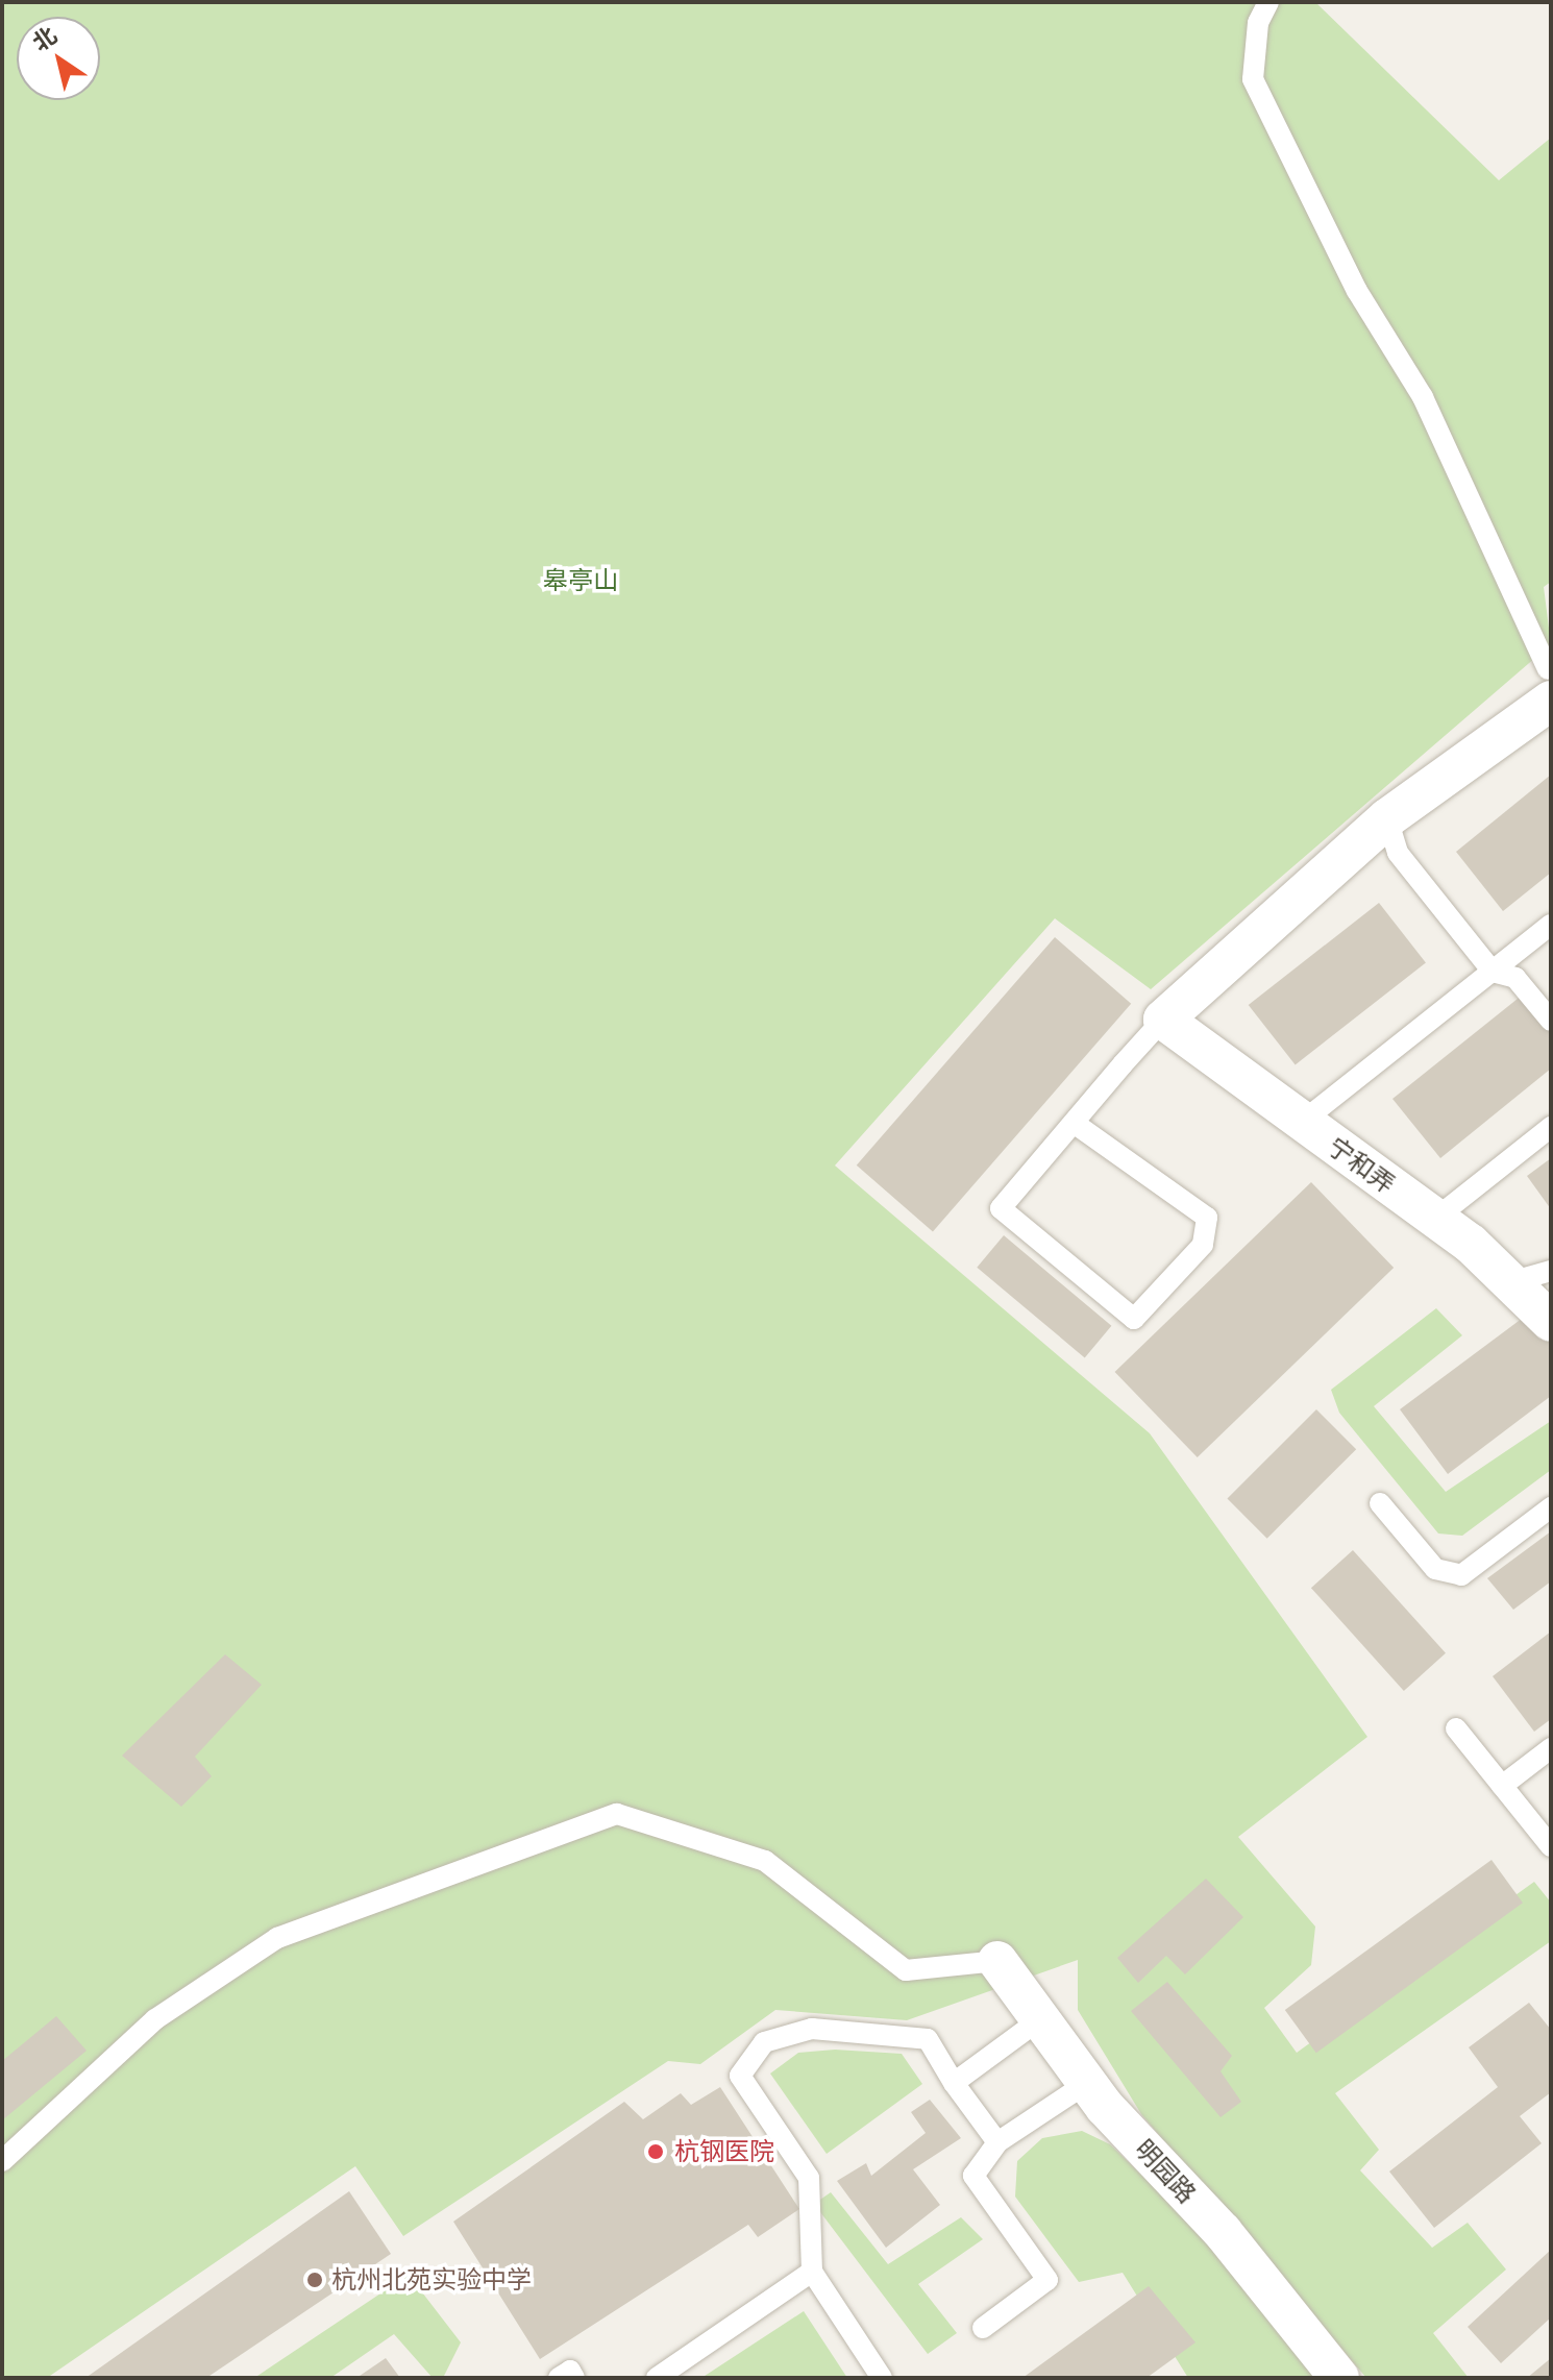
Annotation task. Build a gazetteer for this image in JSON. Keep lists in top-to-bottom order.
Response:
{
  "streets": {
    "street": ["宁和弄", "明园路"]
  },
  "parks": ["皋亭山"],
  "places": ["杭钢医院", "杭州北苑实验中学"],
  "north": "top left"
}
